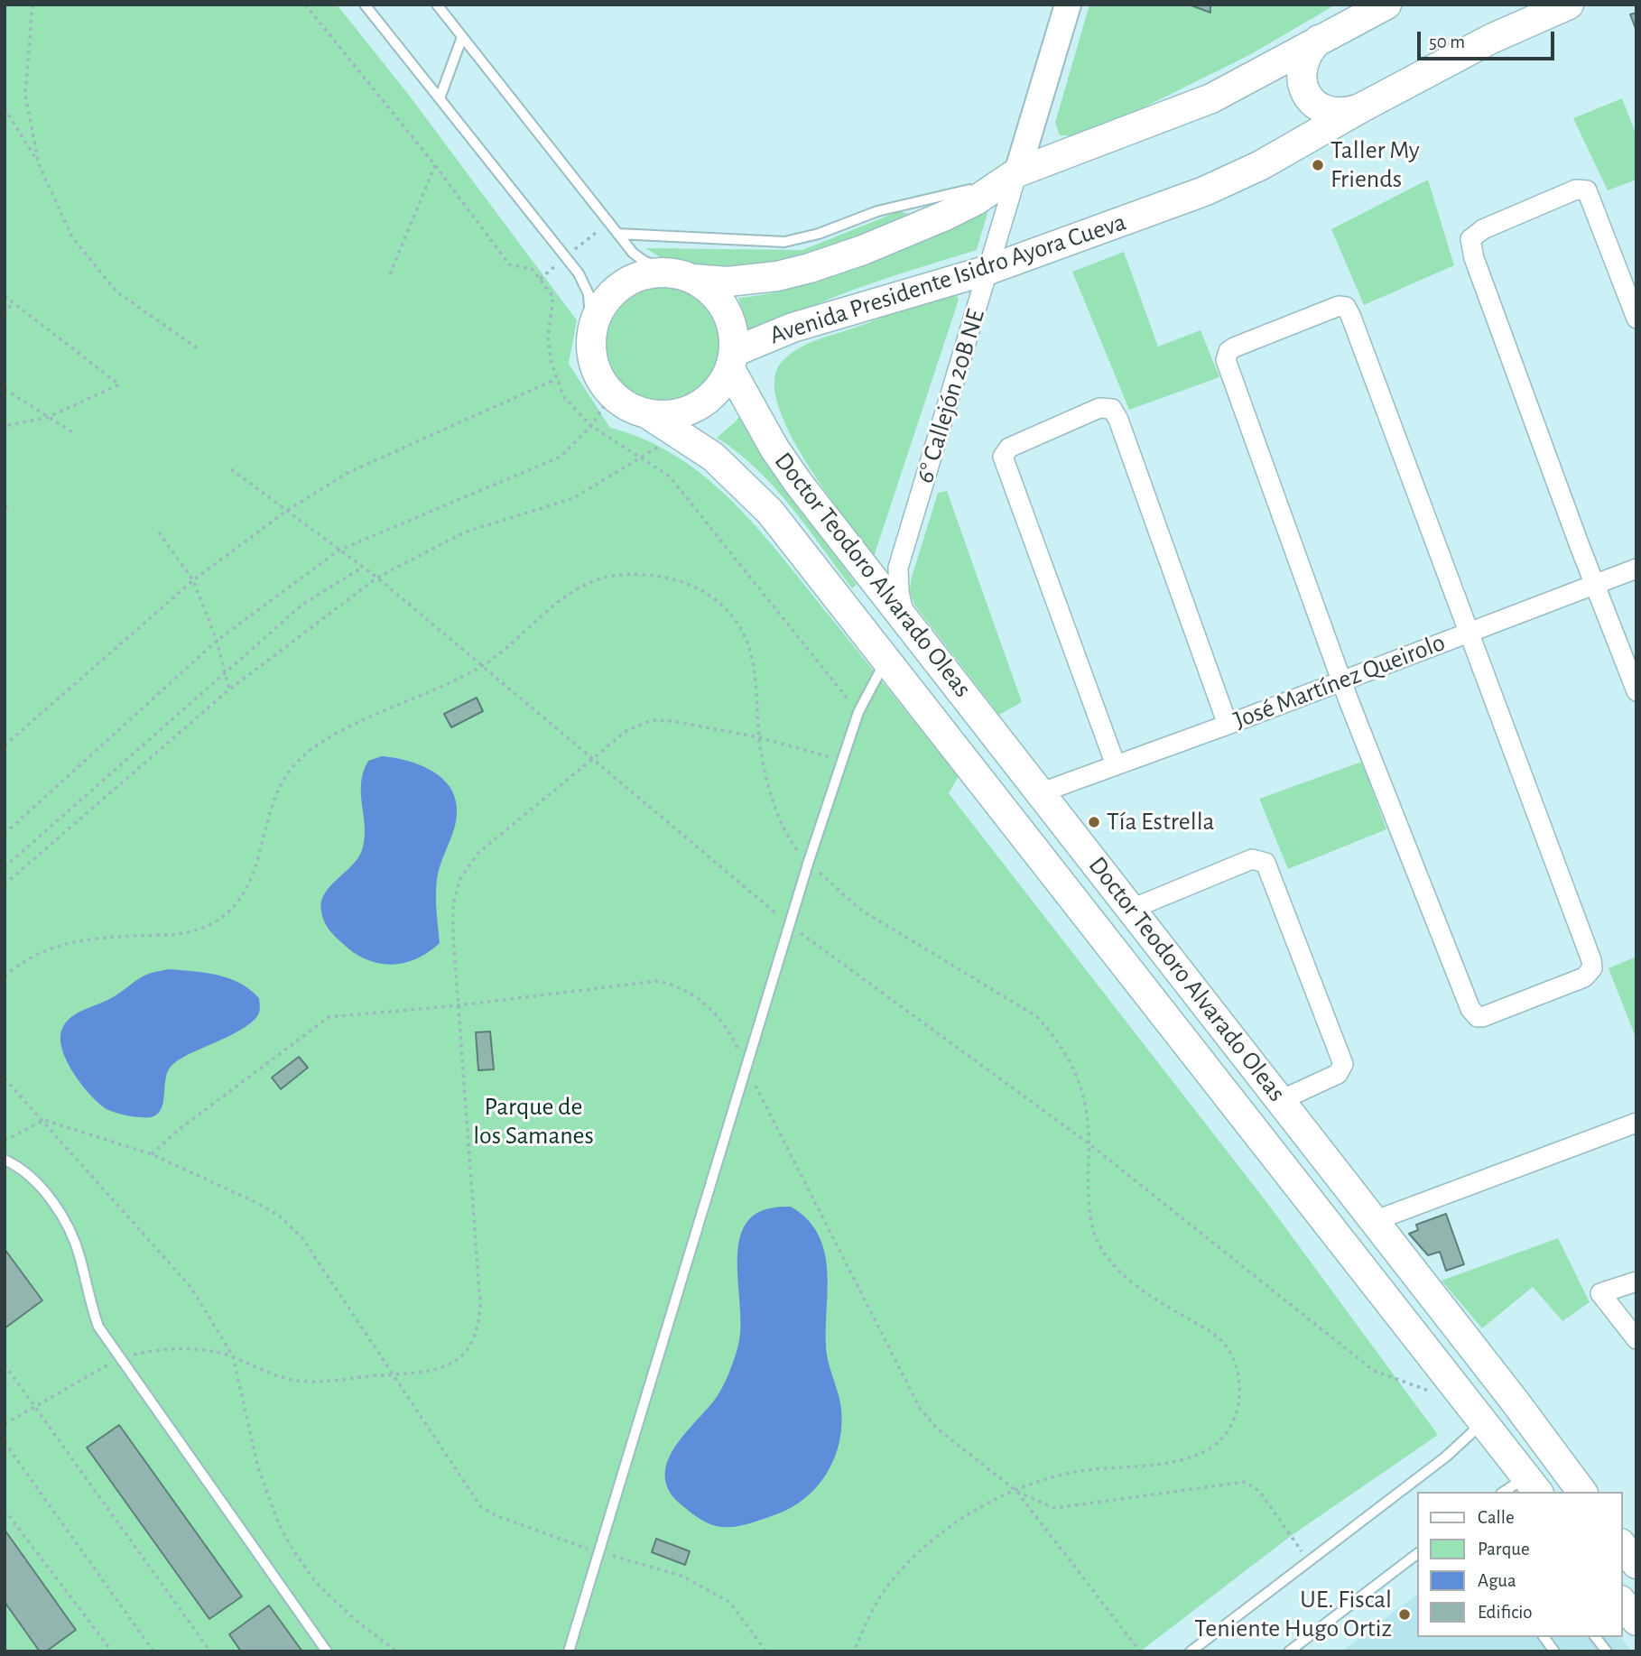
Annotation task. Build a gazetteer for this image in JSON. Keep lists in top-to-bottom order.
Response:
{
  "streets": {
    "main road": ["Avenida Presidente Isidro Ayora Cueva", "Doctor Teodoro Alvarado Oleas"],
    "street": ["6° Callejón 20B NE", "José Martínez Queirolo"]
  },
  "crossings": [
    ["Avenida Presidente Isidro Ayora Cueva", "6° Callejón 20B NE"],
    ["Avenida Presidente Isidro Ayora Cueva", "Doctor Teodoro Alvarado Oleas"],
    ["6° Callejón 20B NE", "Doctor Teodoro Alvarado Oleas"],
    ["Doctor Teodoro Alvarado Oleas", "José Martínez Queirolo"]
  ],
  "parks": ["Parque de los Samanes"],
  "places": ["Taller My Friends", "Tía Estrella", "UE. Fiscal Teniente Hugo Ortiz"],
  "legend": [
    "Calle",
    "Parque",
    "Agua",
    "Edificio"
  ],
  "scale_bar": "50 m"
}
